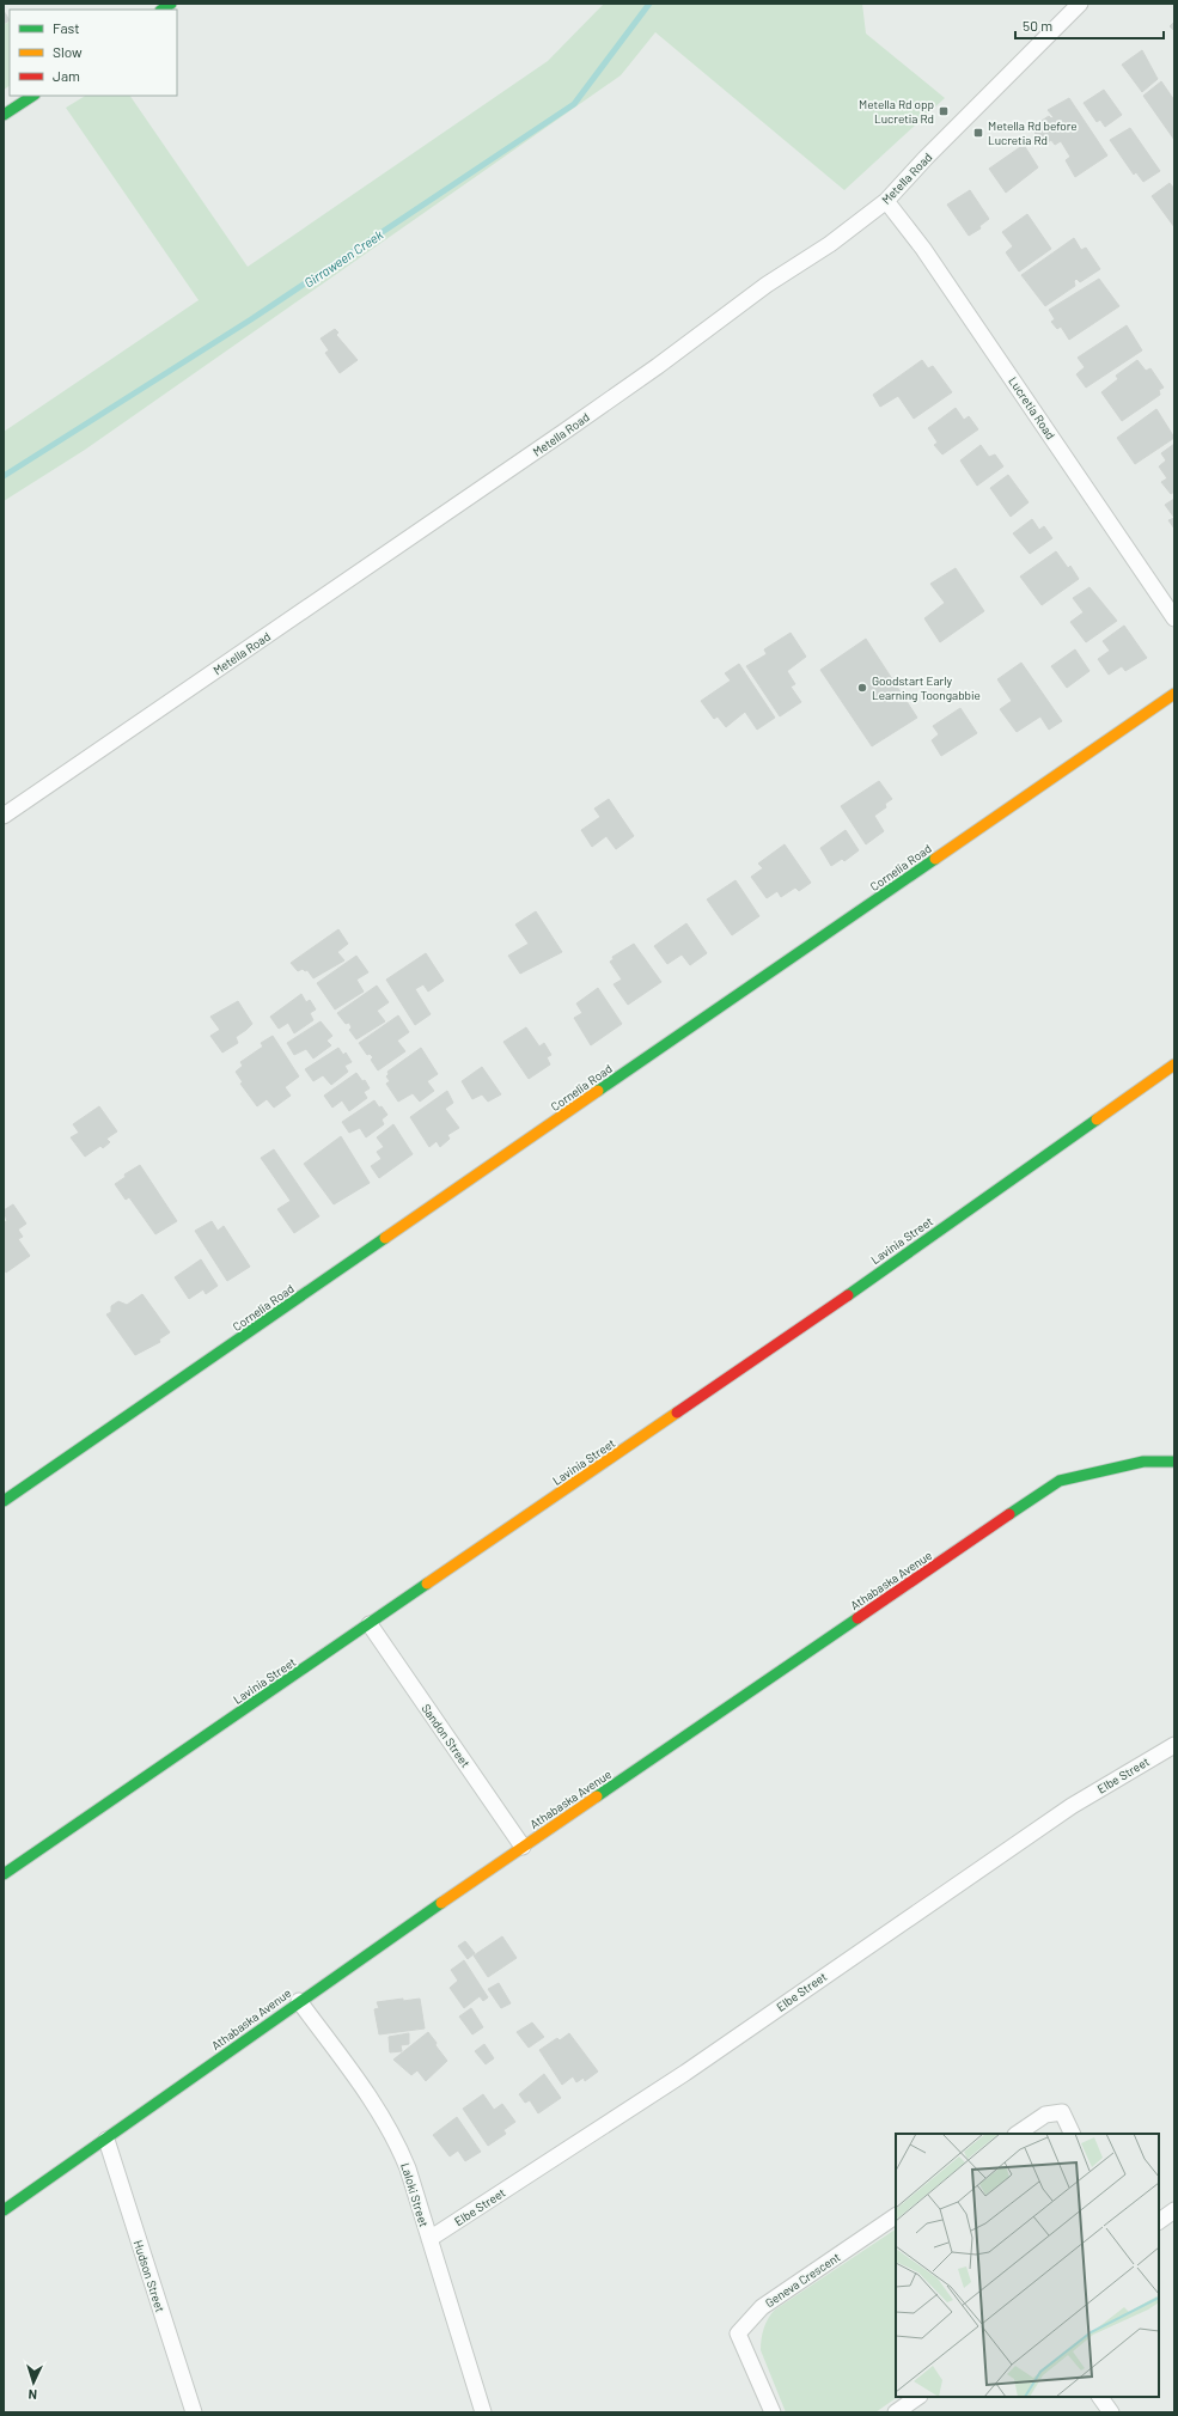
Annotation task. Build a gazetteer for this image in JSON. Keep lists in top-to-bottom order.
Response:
{
  "streets": {
    "street": [
      "Metella Road",
      "Lucretia Road",
      "Cornelia Road",
      "Lavinia Street",
      "Athabaska Avenue",
      "Sandon Street",
      "Elbe Street",
      "Laloki Street",
      "Hudson Street",
      "Geneva Crescent"
    ]
  },
  "crossings": [
    ["Metella Road", "Lucretia Road"],
    ["Lavinia Street", "Sandon Street"],
    ["Athabaska Avenue", "Sandon Street"],
    ["Athabaska Avenue", "Laloki Street"],
    ["Athabaska Avenue", "Hudson Street"],
    ["Elbe Street", "Laloki Street"]
  ],
  "water": ["Girraween Creek"],
  "places": {
    "transit": ["Metella Rd opp Lucretia Rd", "Metella Rd before Lucretia Rd"],
    "other": ["Goodstart Early Learning Toongabbie"]
  },
  "legend": ["Fast", "Slow", "Jam"],
  "scale_bar": "50 m",
  "north": "bottom"
}
